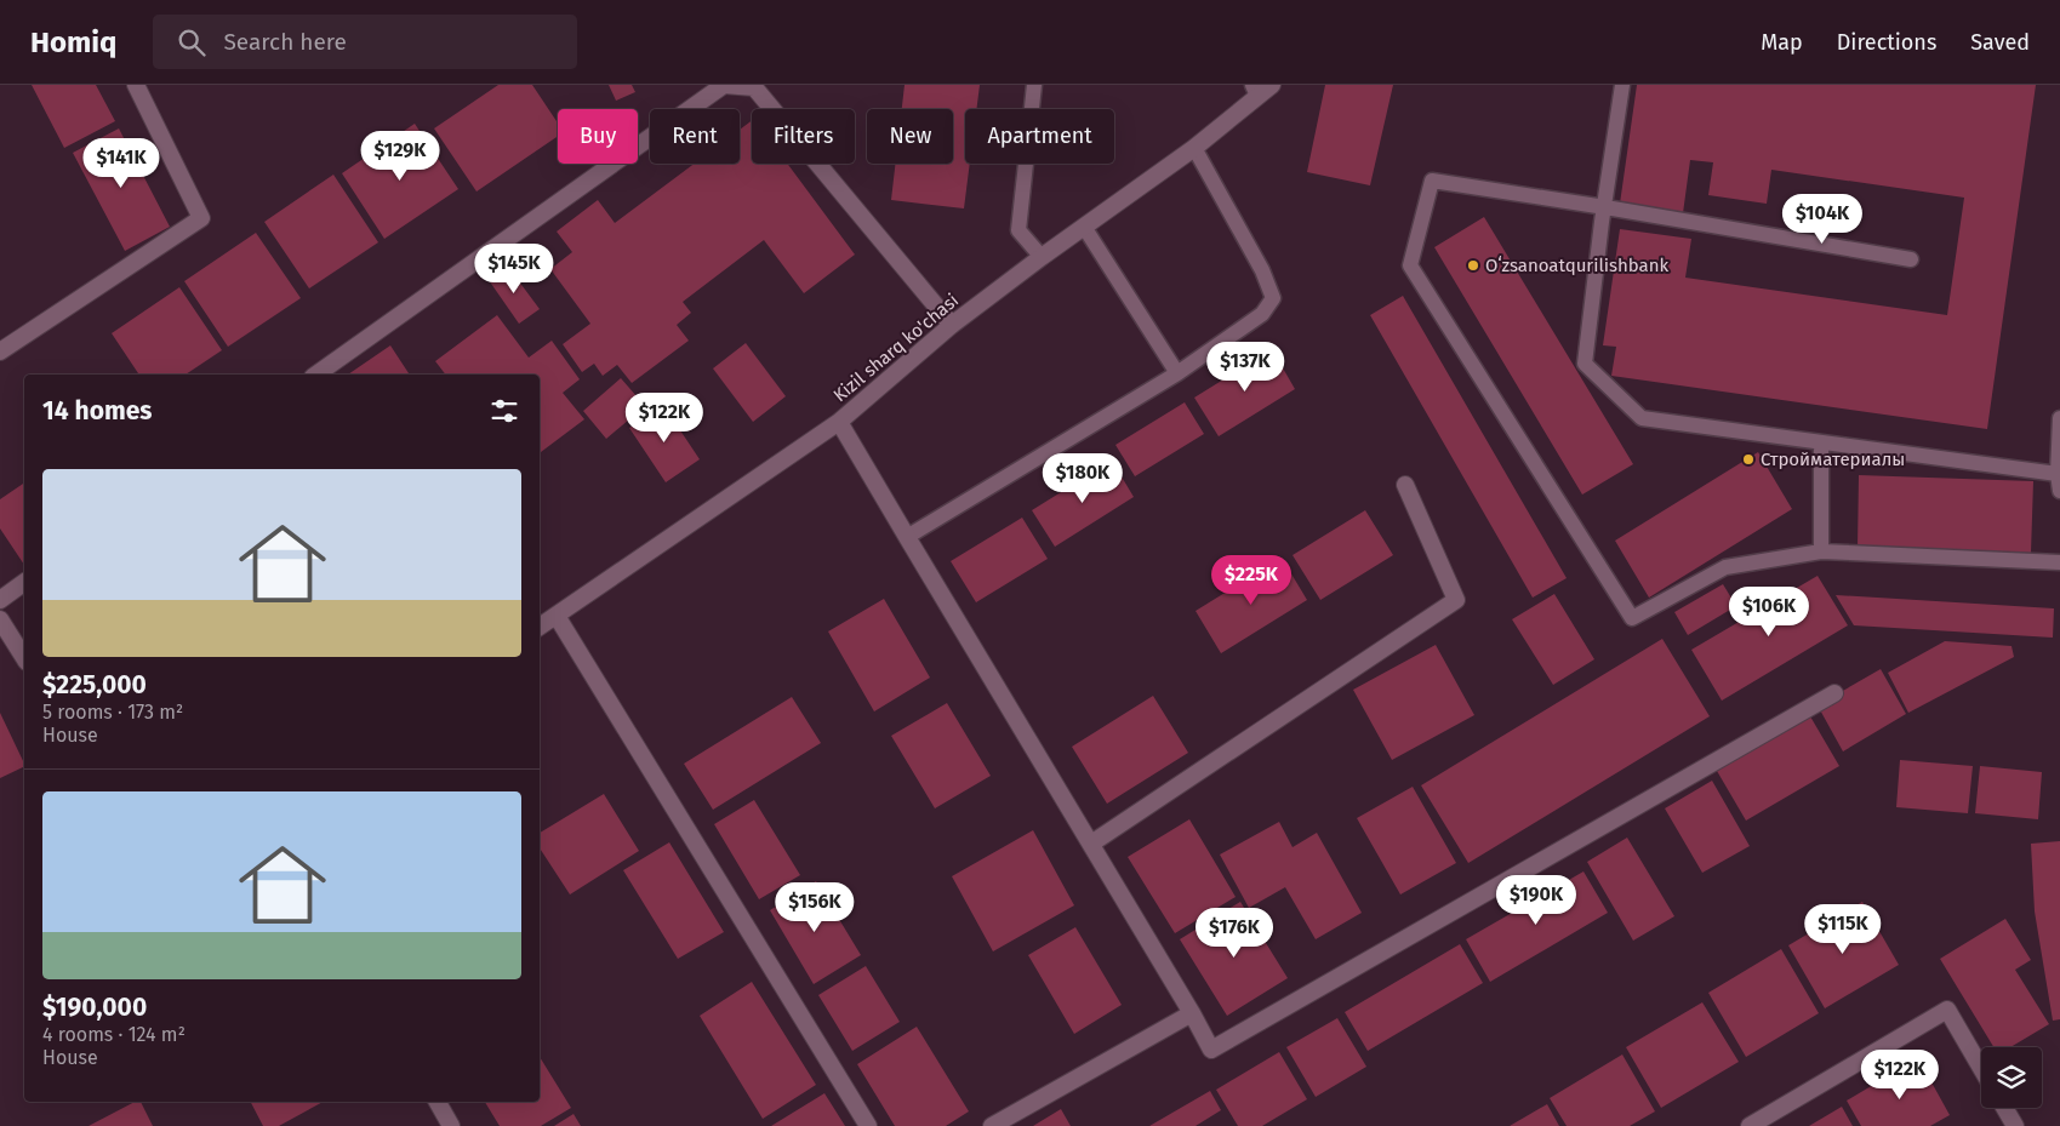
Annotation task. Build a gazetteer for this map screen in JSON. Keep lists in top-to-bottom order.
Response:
{
  "streets": {
    "street": ["Kizil sharq ko'chasi"]
  },
  "places": ["Oʻzsanoatqurilishbank", "Стройматериалы"],
  "page": {
    "header": "Homiq",
    "search": "Search here",
    "nav": ["Map", "Directions", "Saved"],
    "chip": [
      "Buy",
      "Rent",
      "Filters",
      "New",
      "Apartment"
    ],
    "price": [
      "$129K",
      "$141K",
      "$104K",
      "$145K",
      "$137K",
      "$122K",
      "$180K",
      "$225K",
      "$106K",
      "$190K",
      "$156K",
      "$115K",
      "$176K",
      "$122K"
    ],
    "heading": "14 homes",
    "list": [
      {
        "name": "$225,000",
        "note": "5 rooms · 173 m² · House"
      },
      {
        "name": "$190,000",
        "note": "4 rooms · 124 m² · House"
      }
    ]
  }
}
